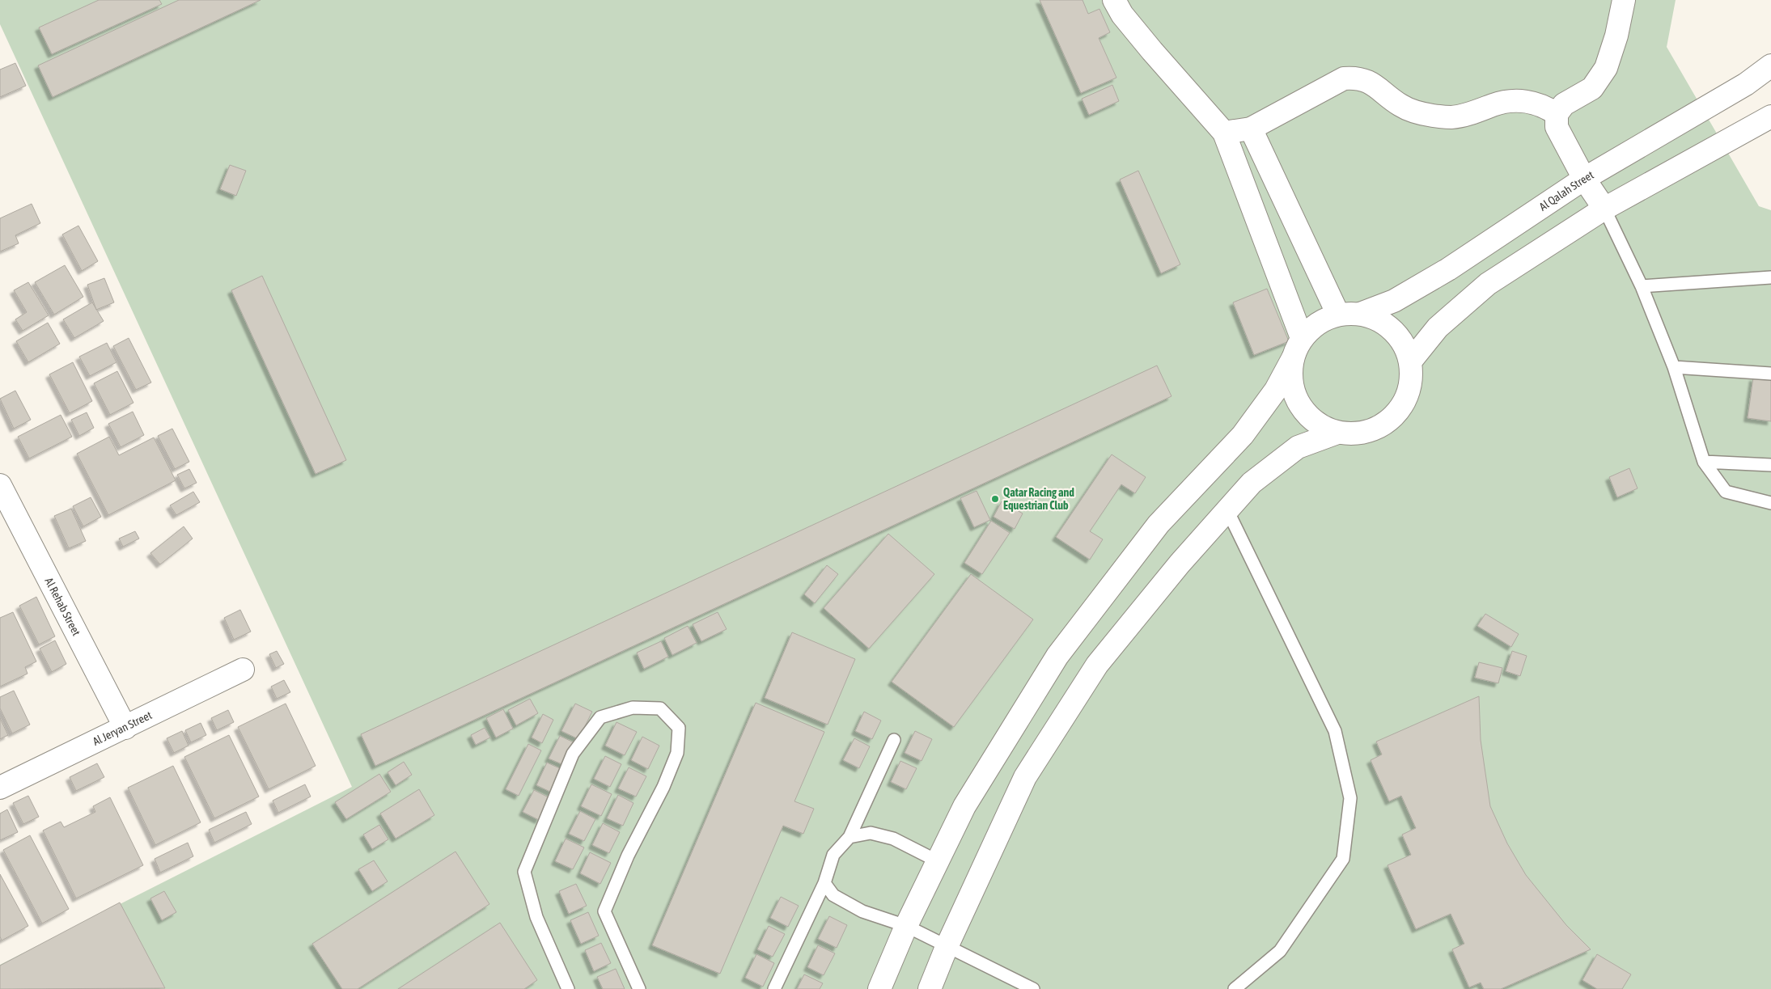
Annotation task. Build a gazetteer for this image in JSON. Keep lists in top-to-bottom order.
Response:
{
  "streets": {
    "street": ["Al Qalah Street", "Al Rehab Street", "Al Jeryan Street"]
  },
  "crossings": [
    ["Al Rehab Street", "Al Jeryan Street"]
  ],
  "places": ["Qatar Racing and Equestrian Club"]
}
